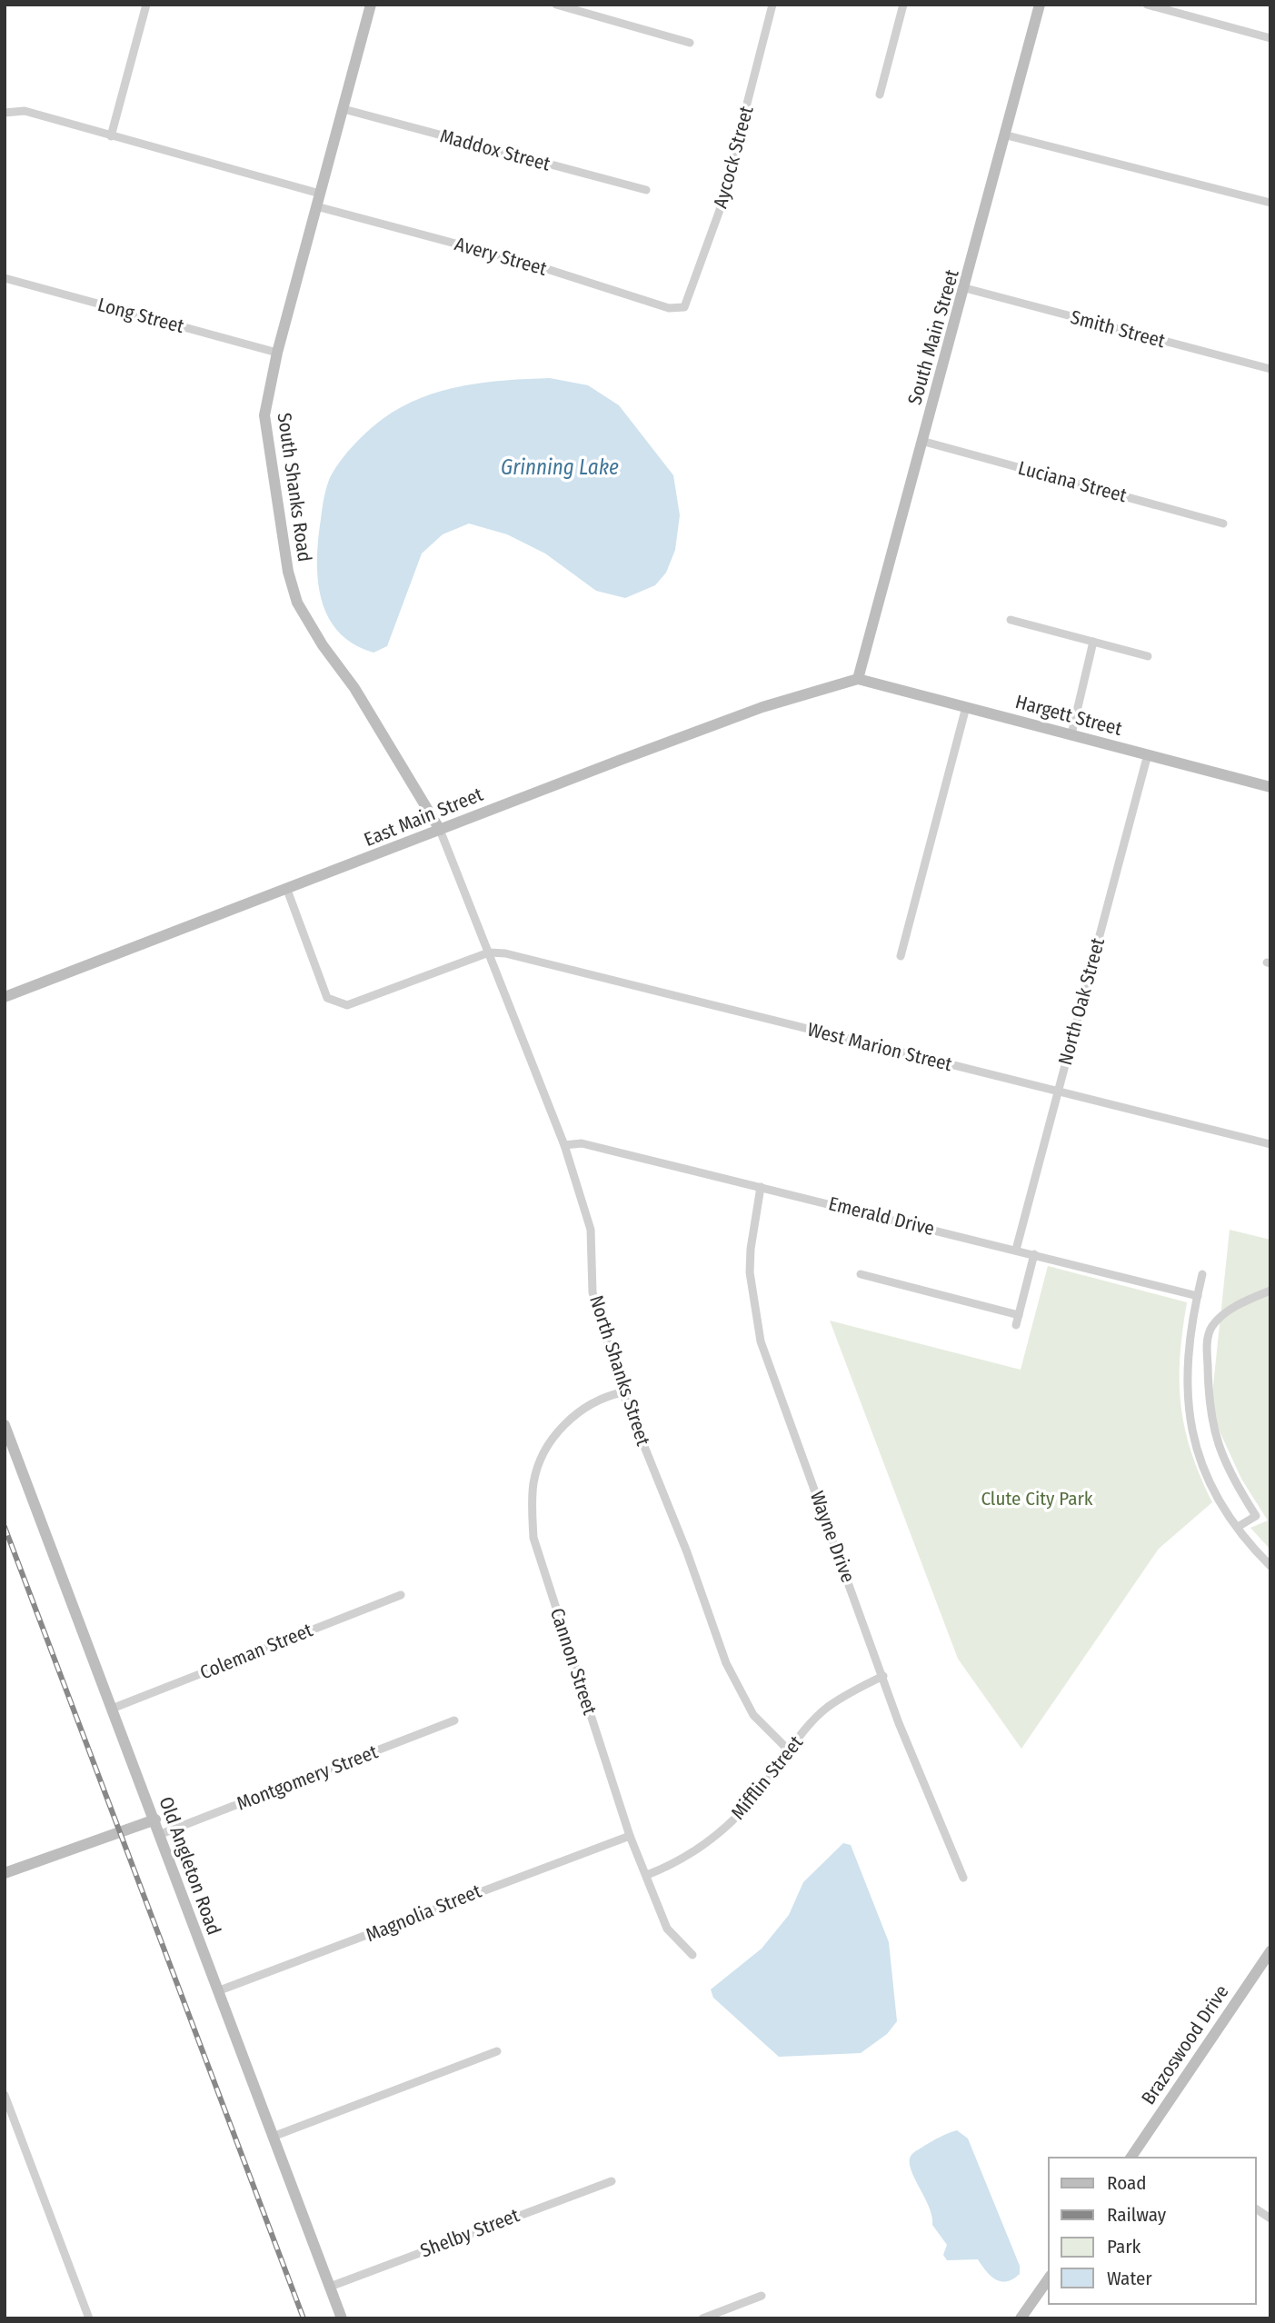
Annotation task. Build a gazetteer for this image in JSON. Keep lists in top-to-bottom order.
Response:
{
  "streets": {
    "street": [
      "Maddox Street",
      "Aycock Street",
      "Avery Street",
      "Long Street",
      "Smith Street",
      "South Main Street",
      "Luciana Street",
      "South Shanks Road",
      "Hargett Street",
      "East Main Street",
      "North Oak Street",
      "West Marion Street",
      "Emerald Drive",
      "North Shanks Street",
      "Wayne Drive",
      "Coleman Street",
      "Cannon Street",
      "Montgomery Street",
      "Mifflin Street",
      "Old Angleton Road",
      "Magnolia Street",
      "Brazoswood Drive",
      "Shelby Street"
    ]
  },
  "crossings": [
    ["Maddox Street", "South Shanks Road"],
    ["Aycock Street", "Avery Street"],
    ["Avery Street", "South Shanks Road"],
    ["Long Street", "South Shanks Road"],
    ["Smith Street", "South Main Street"],
    ["South Main Street", "Luciana Street"],
    ["South Main Street", "Hargett Street"],
    ["South Main Street", "East Main Street"],
    ["South Shanks Road", "East Main Street"],
    ["South Shanks Road", "North Shanks Street"],
    ["Hargett Street", "East Main Street"],
    ["Hargett Street", "North Oak Street"],
    ["East Main Street", "North Shanks Street"],
    ["North Oak Street", "West Marion Street"],
    ["North Oak Street", "Emerald Drive"],
    ["West Marion Street", "North Shanks Street"],
    ["Emerald Drive", "North Shanks Street"],
    ["Emerald Drive", "Wayne Drive"],
    ["North Shanks Street", "Cannon Street"],
    ["North Shanks Street", "Mifflin Street"],
    ["Wayne Drive", "Mifflin Street"],
    ["Coleman Street", "Old Angleton Road"],
    ["Cannon Street", "Mifflin Street"],
    ["Cannon Street", "Magnolia Street"],
    ["Montgomery Street", "Old Angleton Road"],
    ["Old Angleton Road", "Magnolia Street"],
    ["Old Angleton Road", "Shelby Street"]
  ],
  "water": ["Grinning Lake"],
  "parks": ["Clute City Park"],
  "legend": [
    "Road",
    "Railway",
    "Park",
    "Water"
  ]
}
